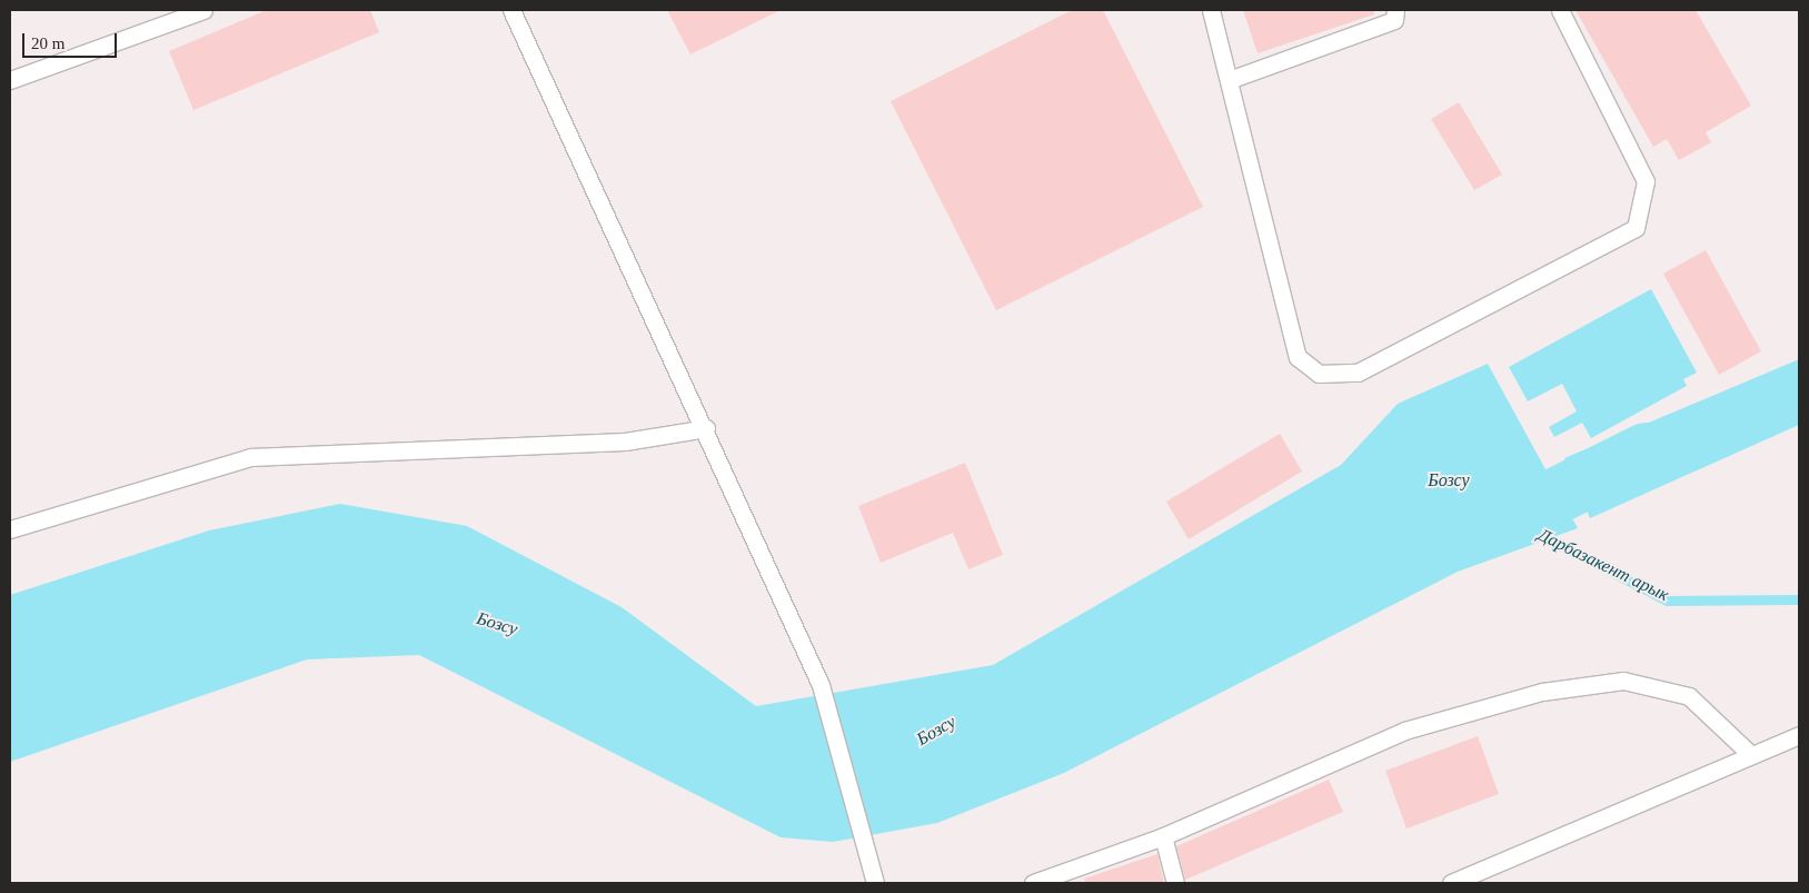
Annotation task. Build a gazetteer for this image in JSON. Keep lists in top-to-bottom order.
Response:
{
  "water": ["Бозсу", "Дарбазакент арык"],
  "scale_bar": "20 m"
}
